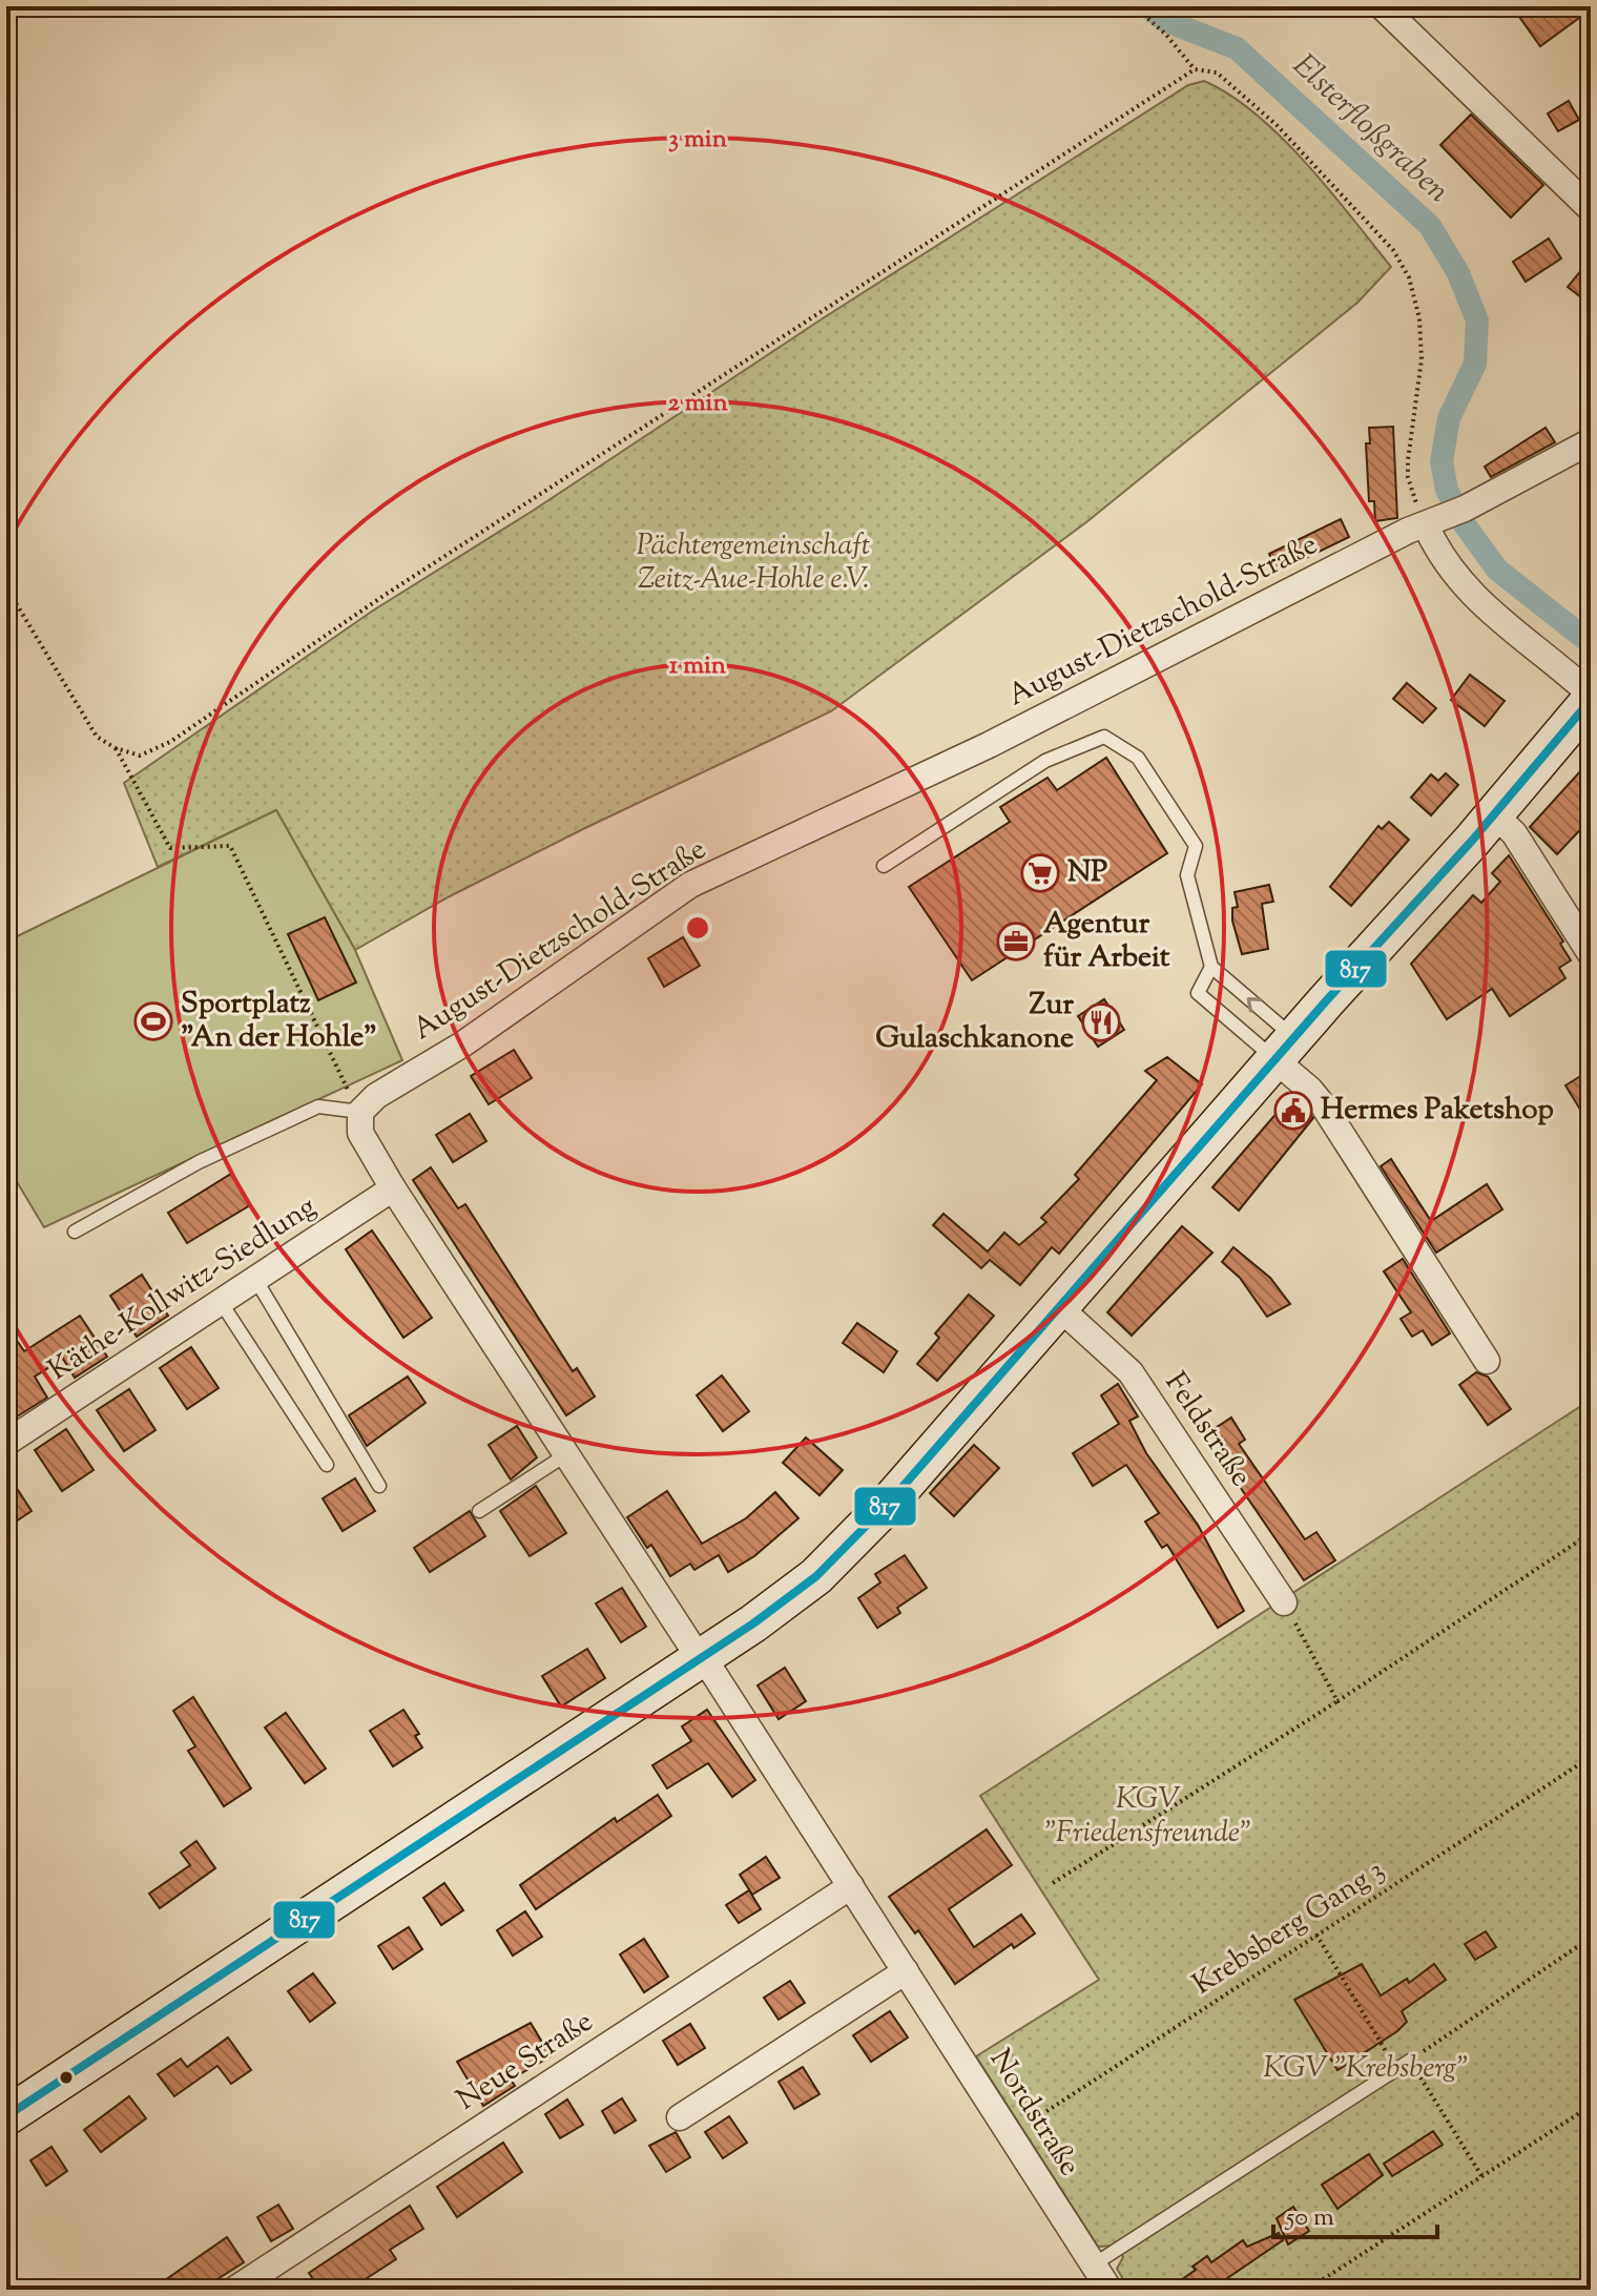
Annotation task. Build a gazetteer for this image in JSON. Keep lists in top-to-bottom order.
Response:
{
  "streets": {
    "street": [
      "August-Dietzschold-Straße",
      "Käthe-Kollwitz-Siedlung",
      "Feldstraße",
      "Neue Straße",
      "Nordstraße"
    ],
    "path": ["Krebsberg Gang 3"]
  },
  "crossings": [
    ["Krebsberg Gang 3", "Nordstraße"],
    ["Neue Straße", "Nordstraße"]
  ],
  "water": ["Elsterfloßgraben"],
  "parks": ["Pächtergemeinschaft Zeitz-Aue-Hohle e.V.", "KGV \"Friedensfreunde\"", "KGV \"Krebsberg\""],
  "places": {
    "supermarket": ["NP"],
    "office": ["Agentur für Arbeit"],
    "sports": ["Sportplatz \"An der Hohle\""],
    "restaurant": ["Zur Gulaschkanone"],
    "public building": ["Hermes Paketshop"]
  },
  "lines": ["transit line 817"],
  "scale_bar": "50 m",
  "rings": ["3 min", "2 min", "1 min"]
}
